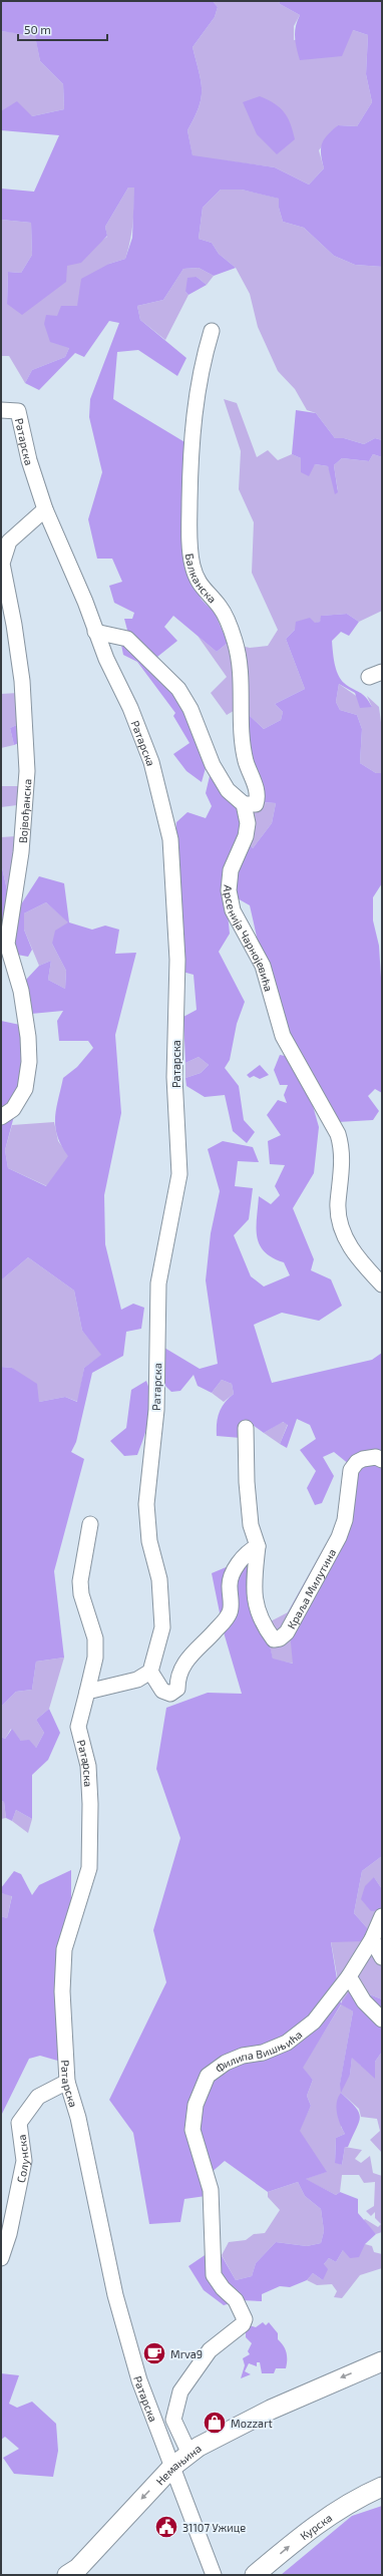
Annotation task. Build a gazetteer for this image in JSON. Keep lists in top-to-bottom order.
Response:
{
  "streets": {
    "main road": ["Немањина", "Курска"],
    "street": [
      "Ратарска",
      "Балканска",
      "Војвођанска",
      "Арсенија Чарнојевића",
      "Краља Милутина",
      "Филипа Вишњића",
      "Солунска"
    ]
  },
  "crossings": [
    ["Ратарска", "Војвођанска"],
    ["Ратарска", "Солунска"],
    ["Ратарска", "Немањина"],
    ["Балканска", "Арсенија Чарнојевића"],
    ["Филипа Вишњића", "Немањина"]
  ],
  "one_way": ["Немањина", "Курска"],
  "places": {
    "cafe": ["Mrva9"],
    "shop": ["Mozzart"],
    "public building": ["31107 Ужице"]
  },
  "scale_bar": "50 m"
}
